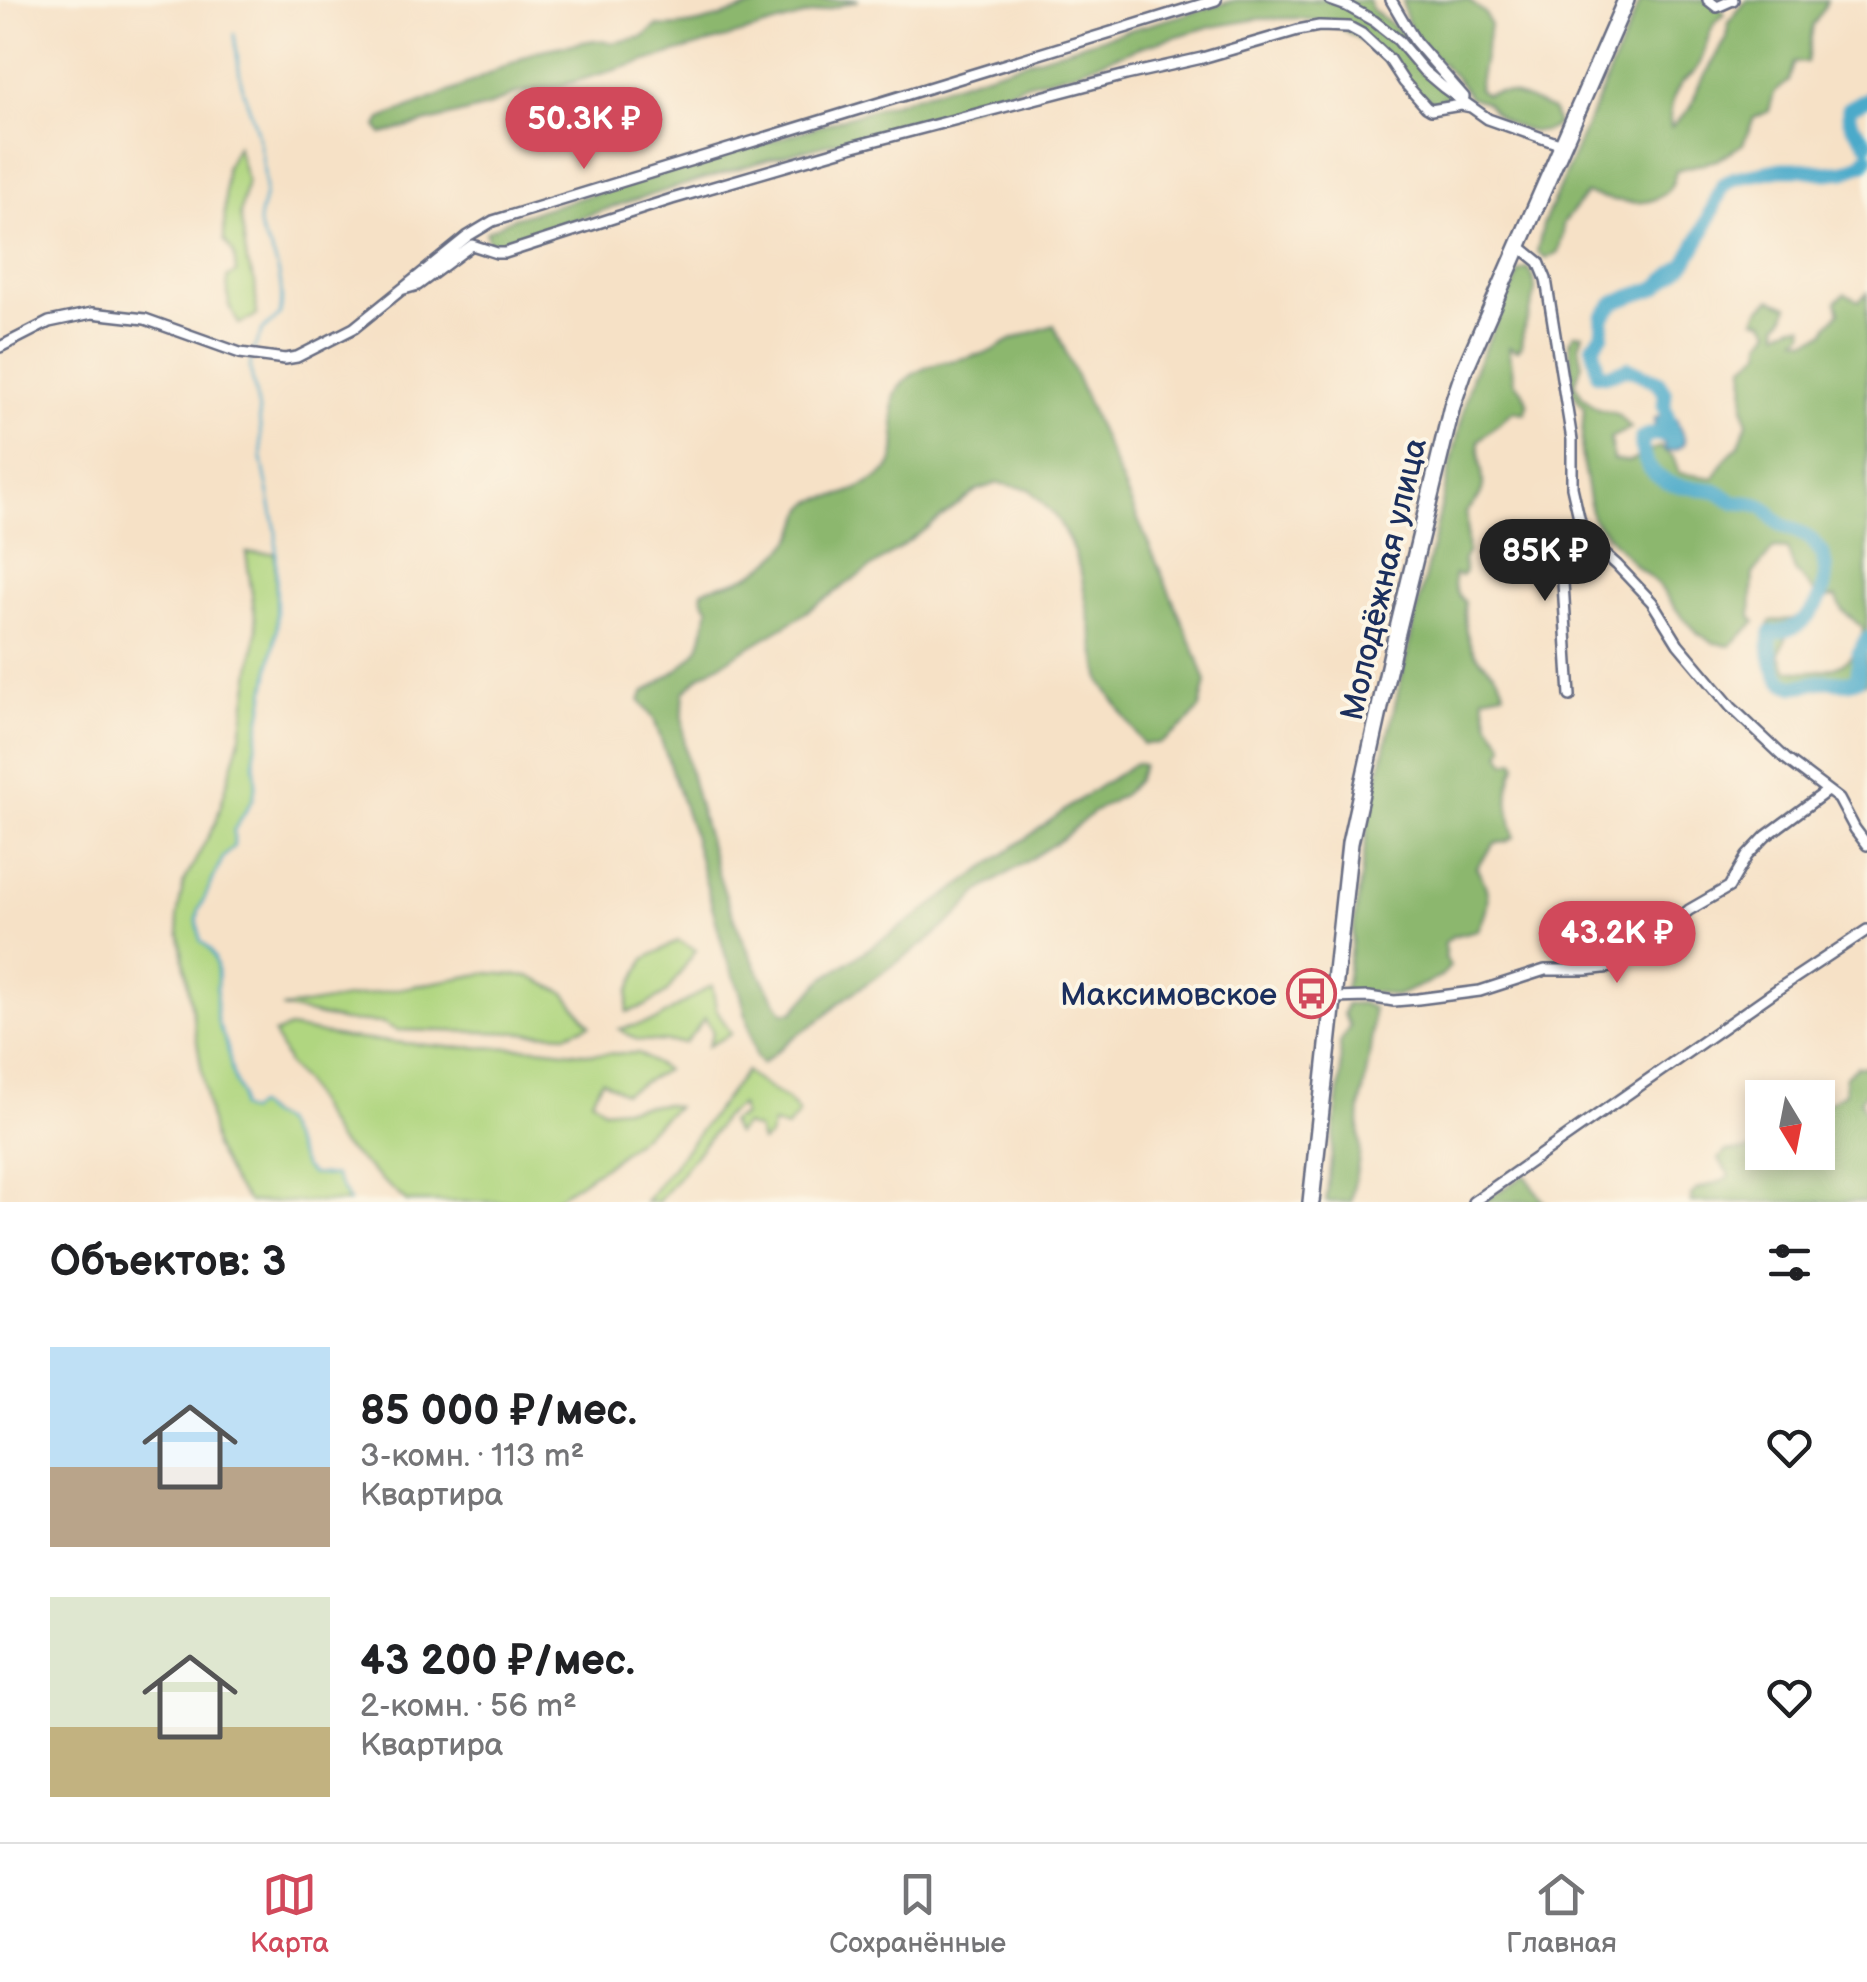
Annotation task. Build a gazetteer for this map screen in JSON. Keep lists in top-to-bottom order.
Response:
{
  "streets": {
    "main road": ["Молодёжная улица"]
  },
  "places": {
    "bus stop": ["Максимовское"]
  },
  "north": "bottom",
  "page": {
    "price": ["50.3K ₽", "85K ₽", "43.2K ₽"],
    "heading": "Объектов: 3",
    "list": [
      {
        "name": "85 000 ₽/мес.",
        "note": "3-комн. · 113 m² · Квартира"
      },
      {
        "name": "43 200 ₽/мес.",
        "note": "2-комн. · 56 m² · Квартира"
      }
    ],
    "tabs": ["Карта", "Сохранённые", "Главная"]
  }
}
